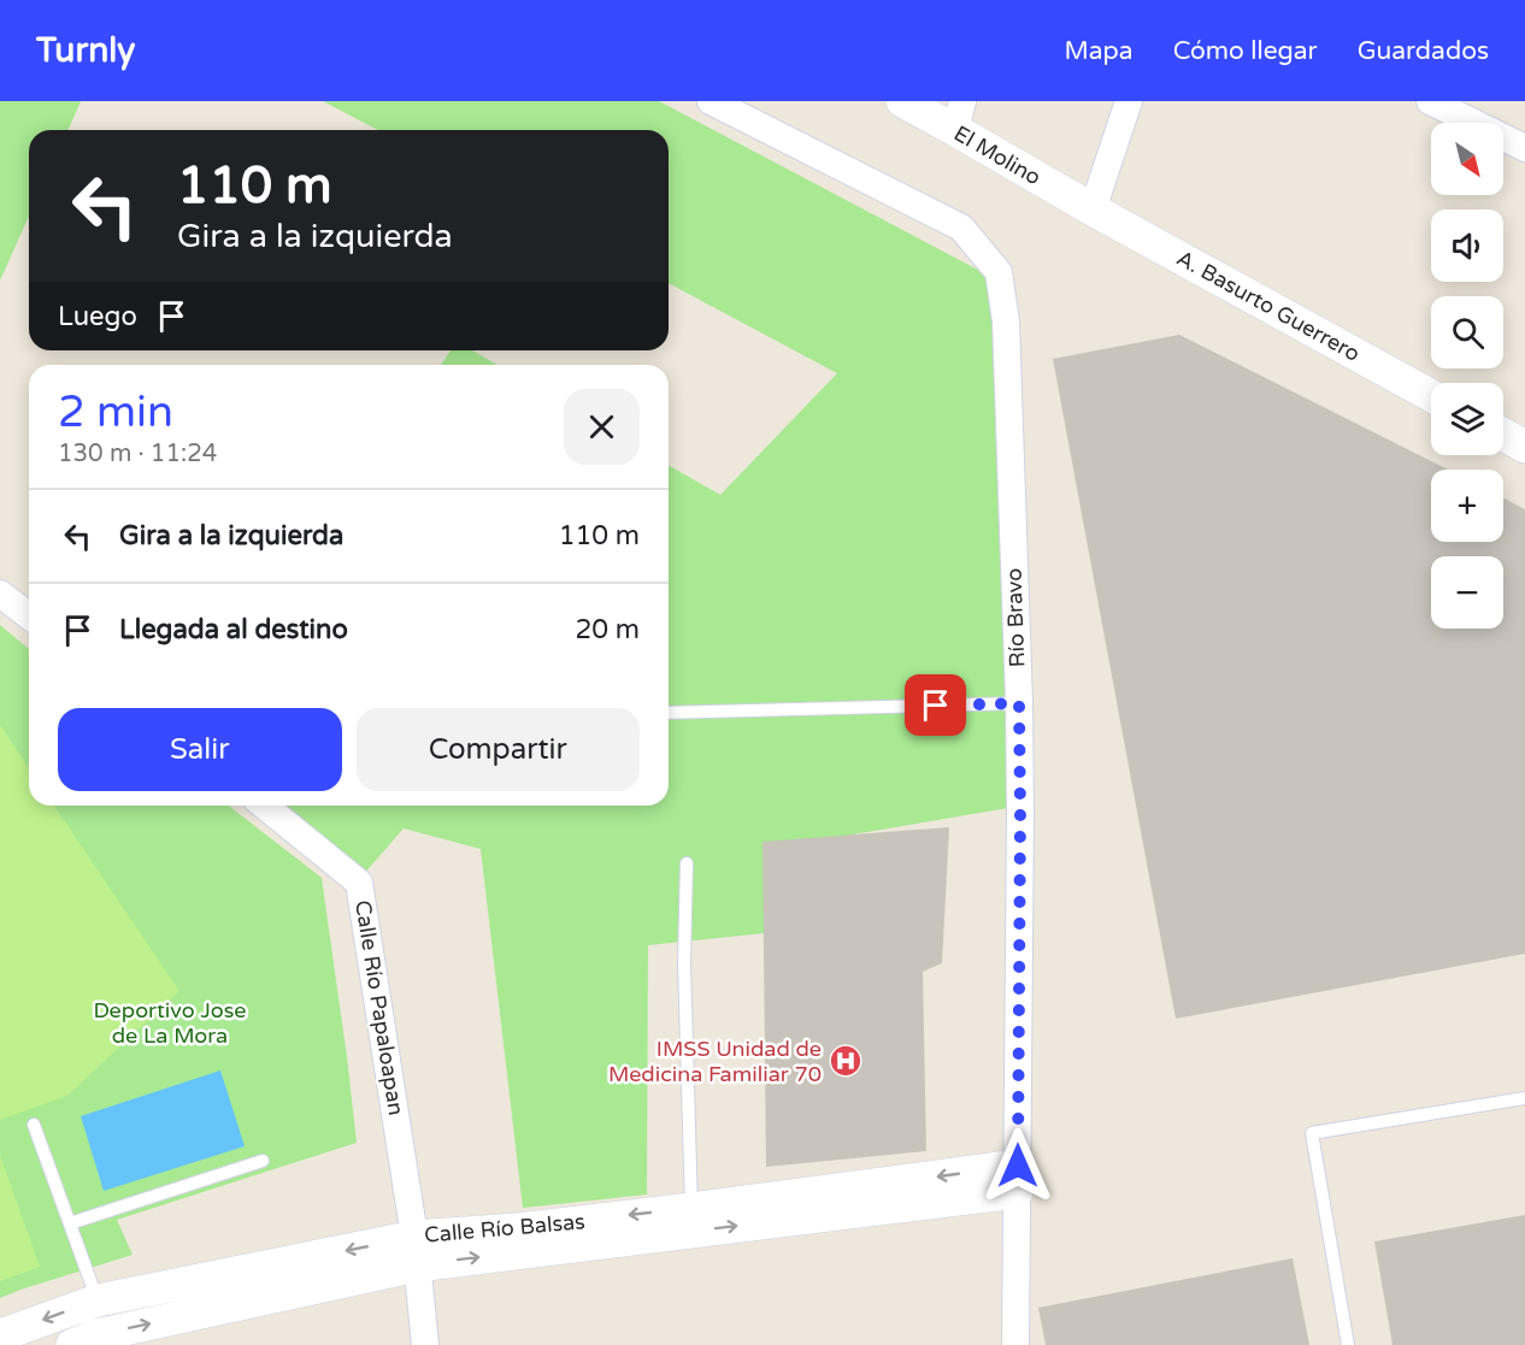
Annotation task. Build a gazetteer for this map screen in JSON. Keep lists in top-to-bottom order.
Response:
{
  "streets": {
    "street": [
      "El Molino",
      "A. Basurto Guerrero",
      "Río Bravo",
      "Calle Río Papaloapan",
      "Calle Río Balsas"
    ]
  },
  "crossings": [
    ["El Molino", "A. Basurto Guerrero"],
    ["Río Bravo", "Calle Río Balsas"],
    ["Calle Río Papaloapan", "Calle Río Balsas"]
  ],
  "parks": ["Deportivo Jose de La Mora"],
  "places": {
    "hospital": ["IMSS Unidad de Medicina Familiar 70"]
  },
  "north": "bottom right",
  "page": {
    "header": "Turnly",
    "nav": ["Mapa", "Cómo llegar", "Guardados"],
    "map_buttons": ["+", "−"],
    "turn": ["110 m", "Gira a la izquierda"],
    "then": "Luego",
    "heading": ["2 min", "130 m · 11:24"],
    "list": [
      {
        "name": "Gira a la izquierda",
        "value": "110 m"
      },
      {
        "name": "Llegada al destino",
        "value": "20 m"
      }
    ],
    "buttons": ["Salir", "Compartir"]
  }
}
